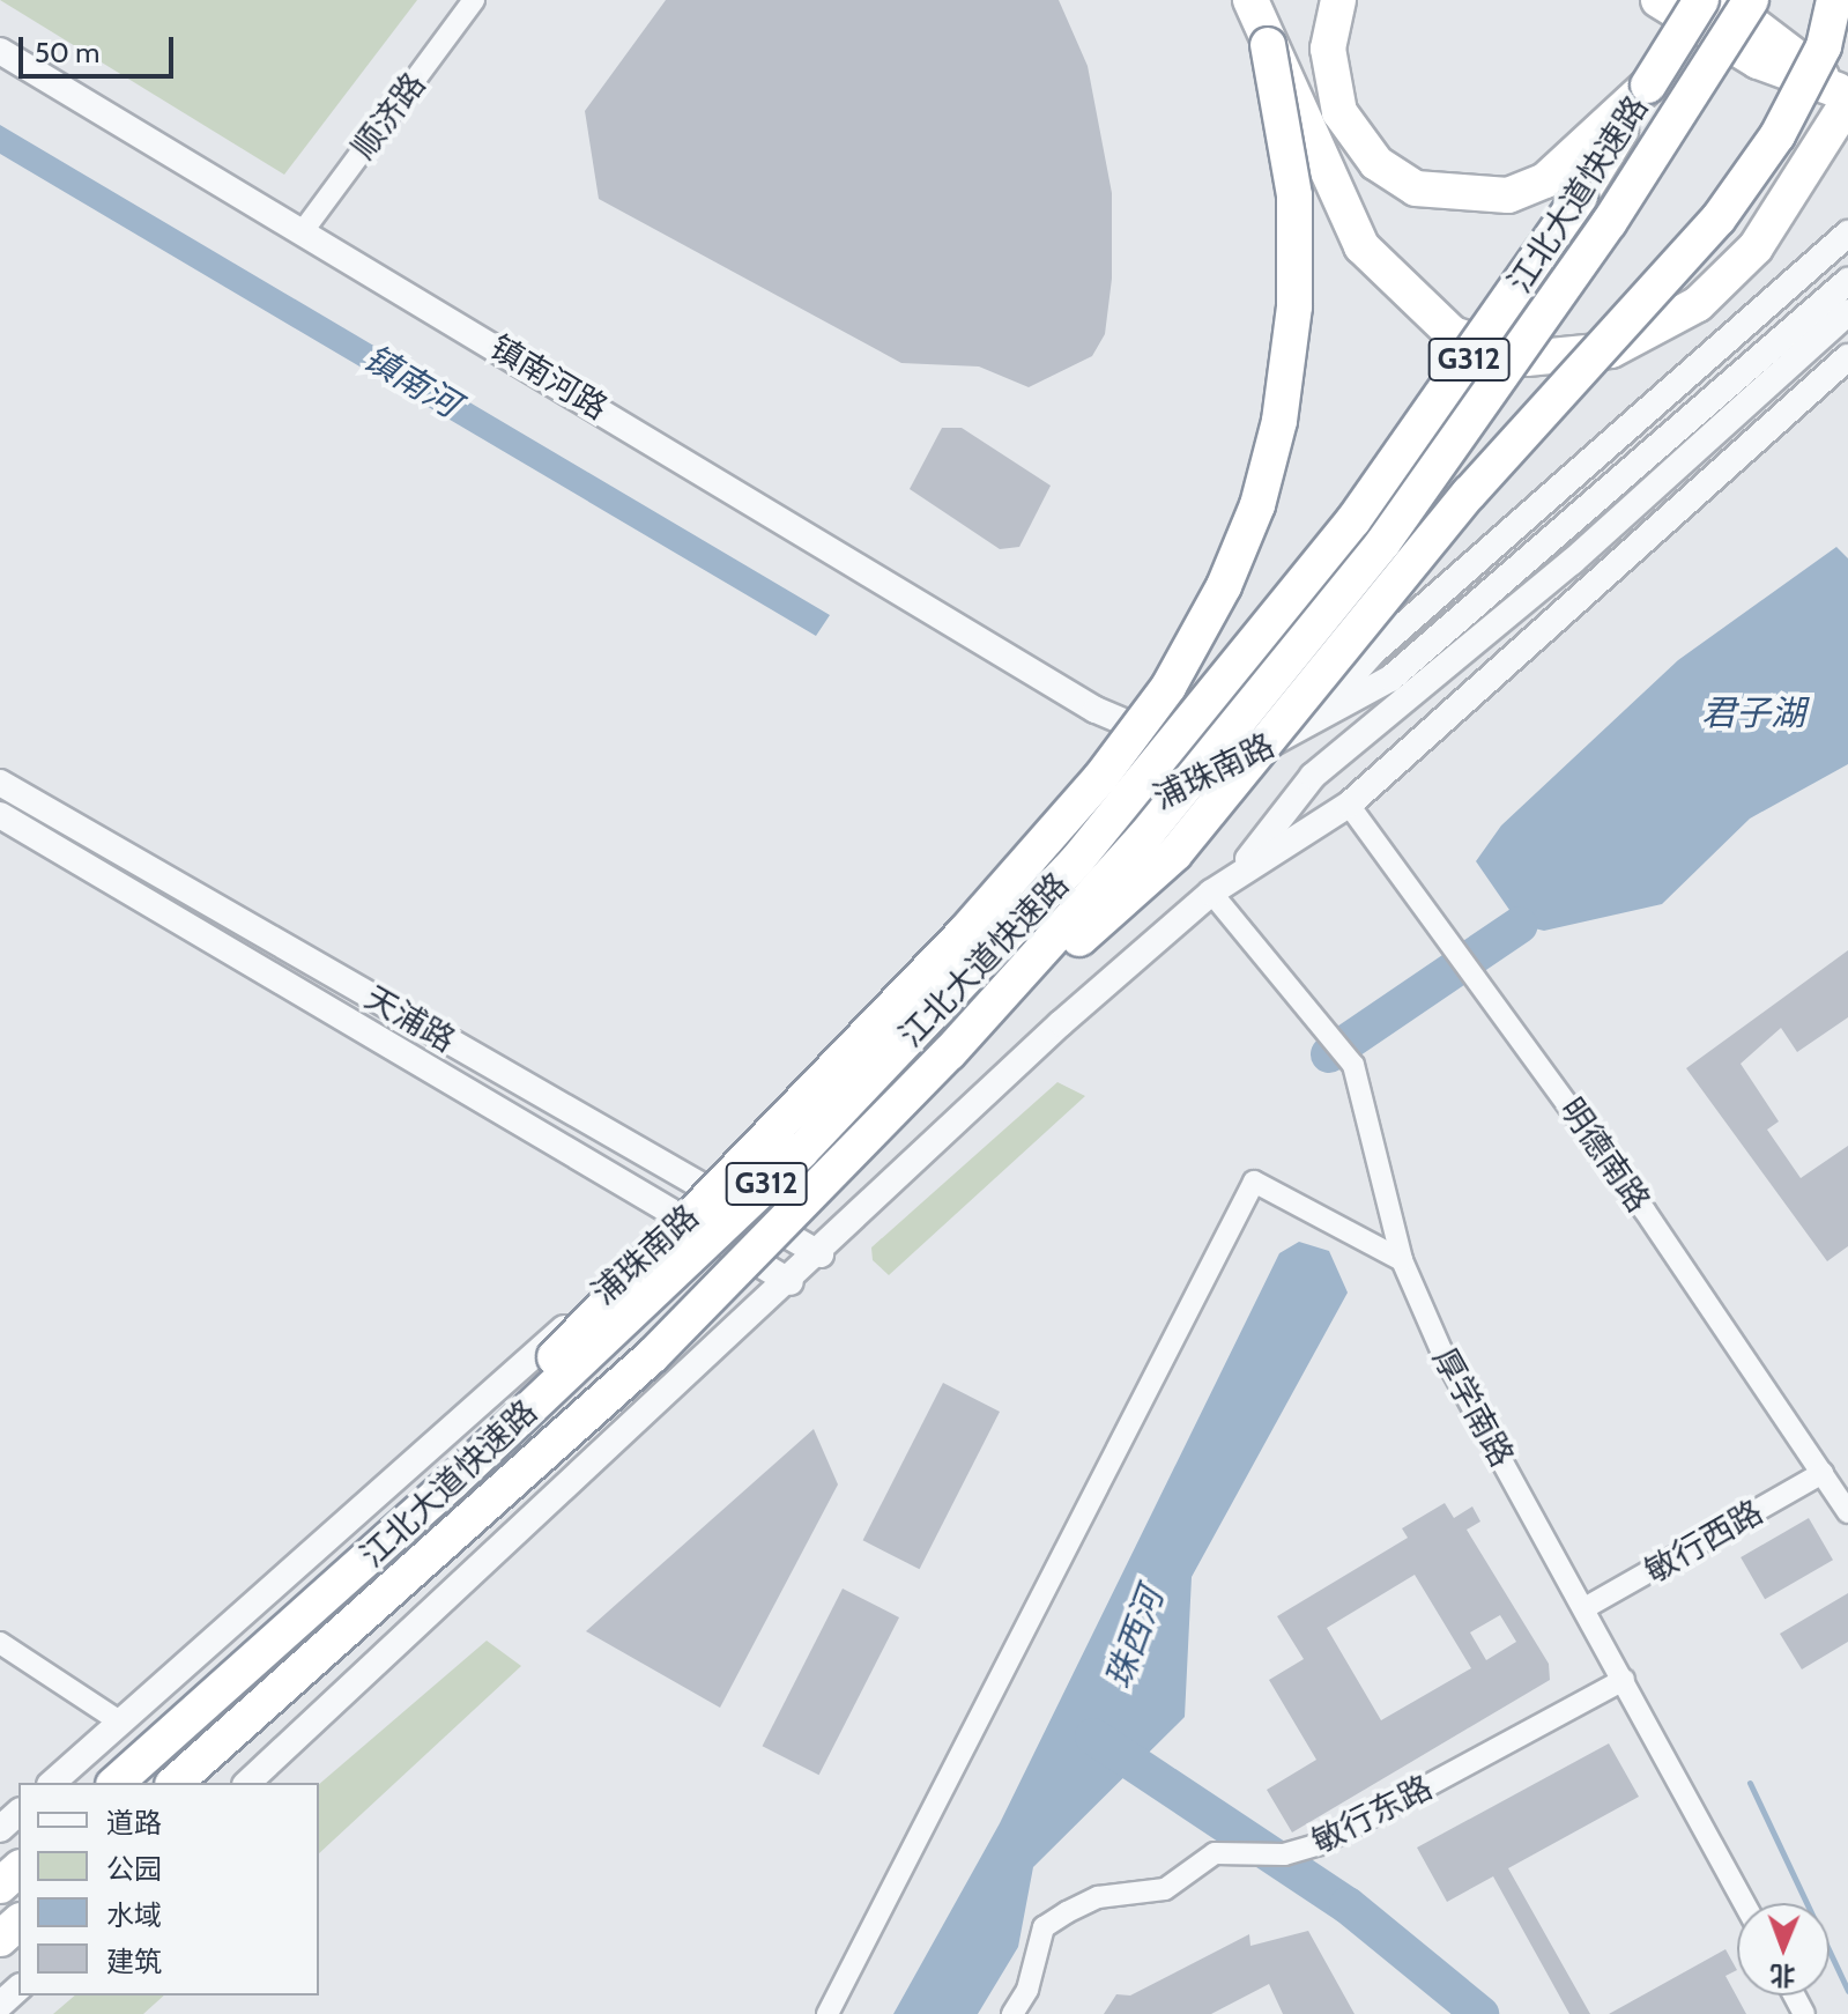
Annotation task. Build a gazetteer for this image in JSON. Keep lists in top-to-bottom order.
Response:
{
  "streets": {
    "highway": ["江北大道快速路", "G312"],
    "street": [
      "顺济路",
      "镇南河路",
      "浦珠南路",
      "天浦路",
      "明德南路",
      "厚学南路",
      "敏行西路",
      "敏行东路"
    ]
  },
  "crossings": [
    ["顺济路", "镇南河路"],
    ["镇南河路", "浦珠南路"],
    ["浦珠南路", "天浦路"],
    ["浦珠南路", "明德南路"],
    ["浦珠南路", "厚学南路"],
    ["明德南路", "敏行西路"],
    ["厚学南路", "敏行西路"],
    ["厚学南路", "敏行东路"]
  ],
  "water": ["镇南河", "君子湖", "珠西河"],
  "legend": [
    "道路",
    "公园",
    "水域",
    "建筑"
  ],
  "scale_bar": "50 m",
  "north": "bottom"
}
